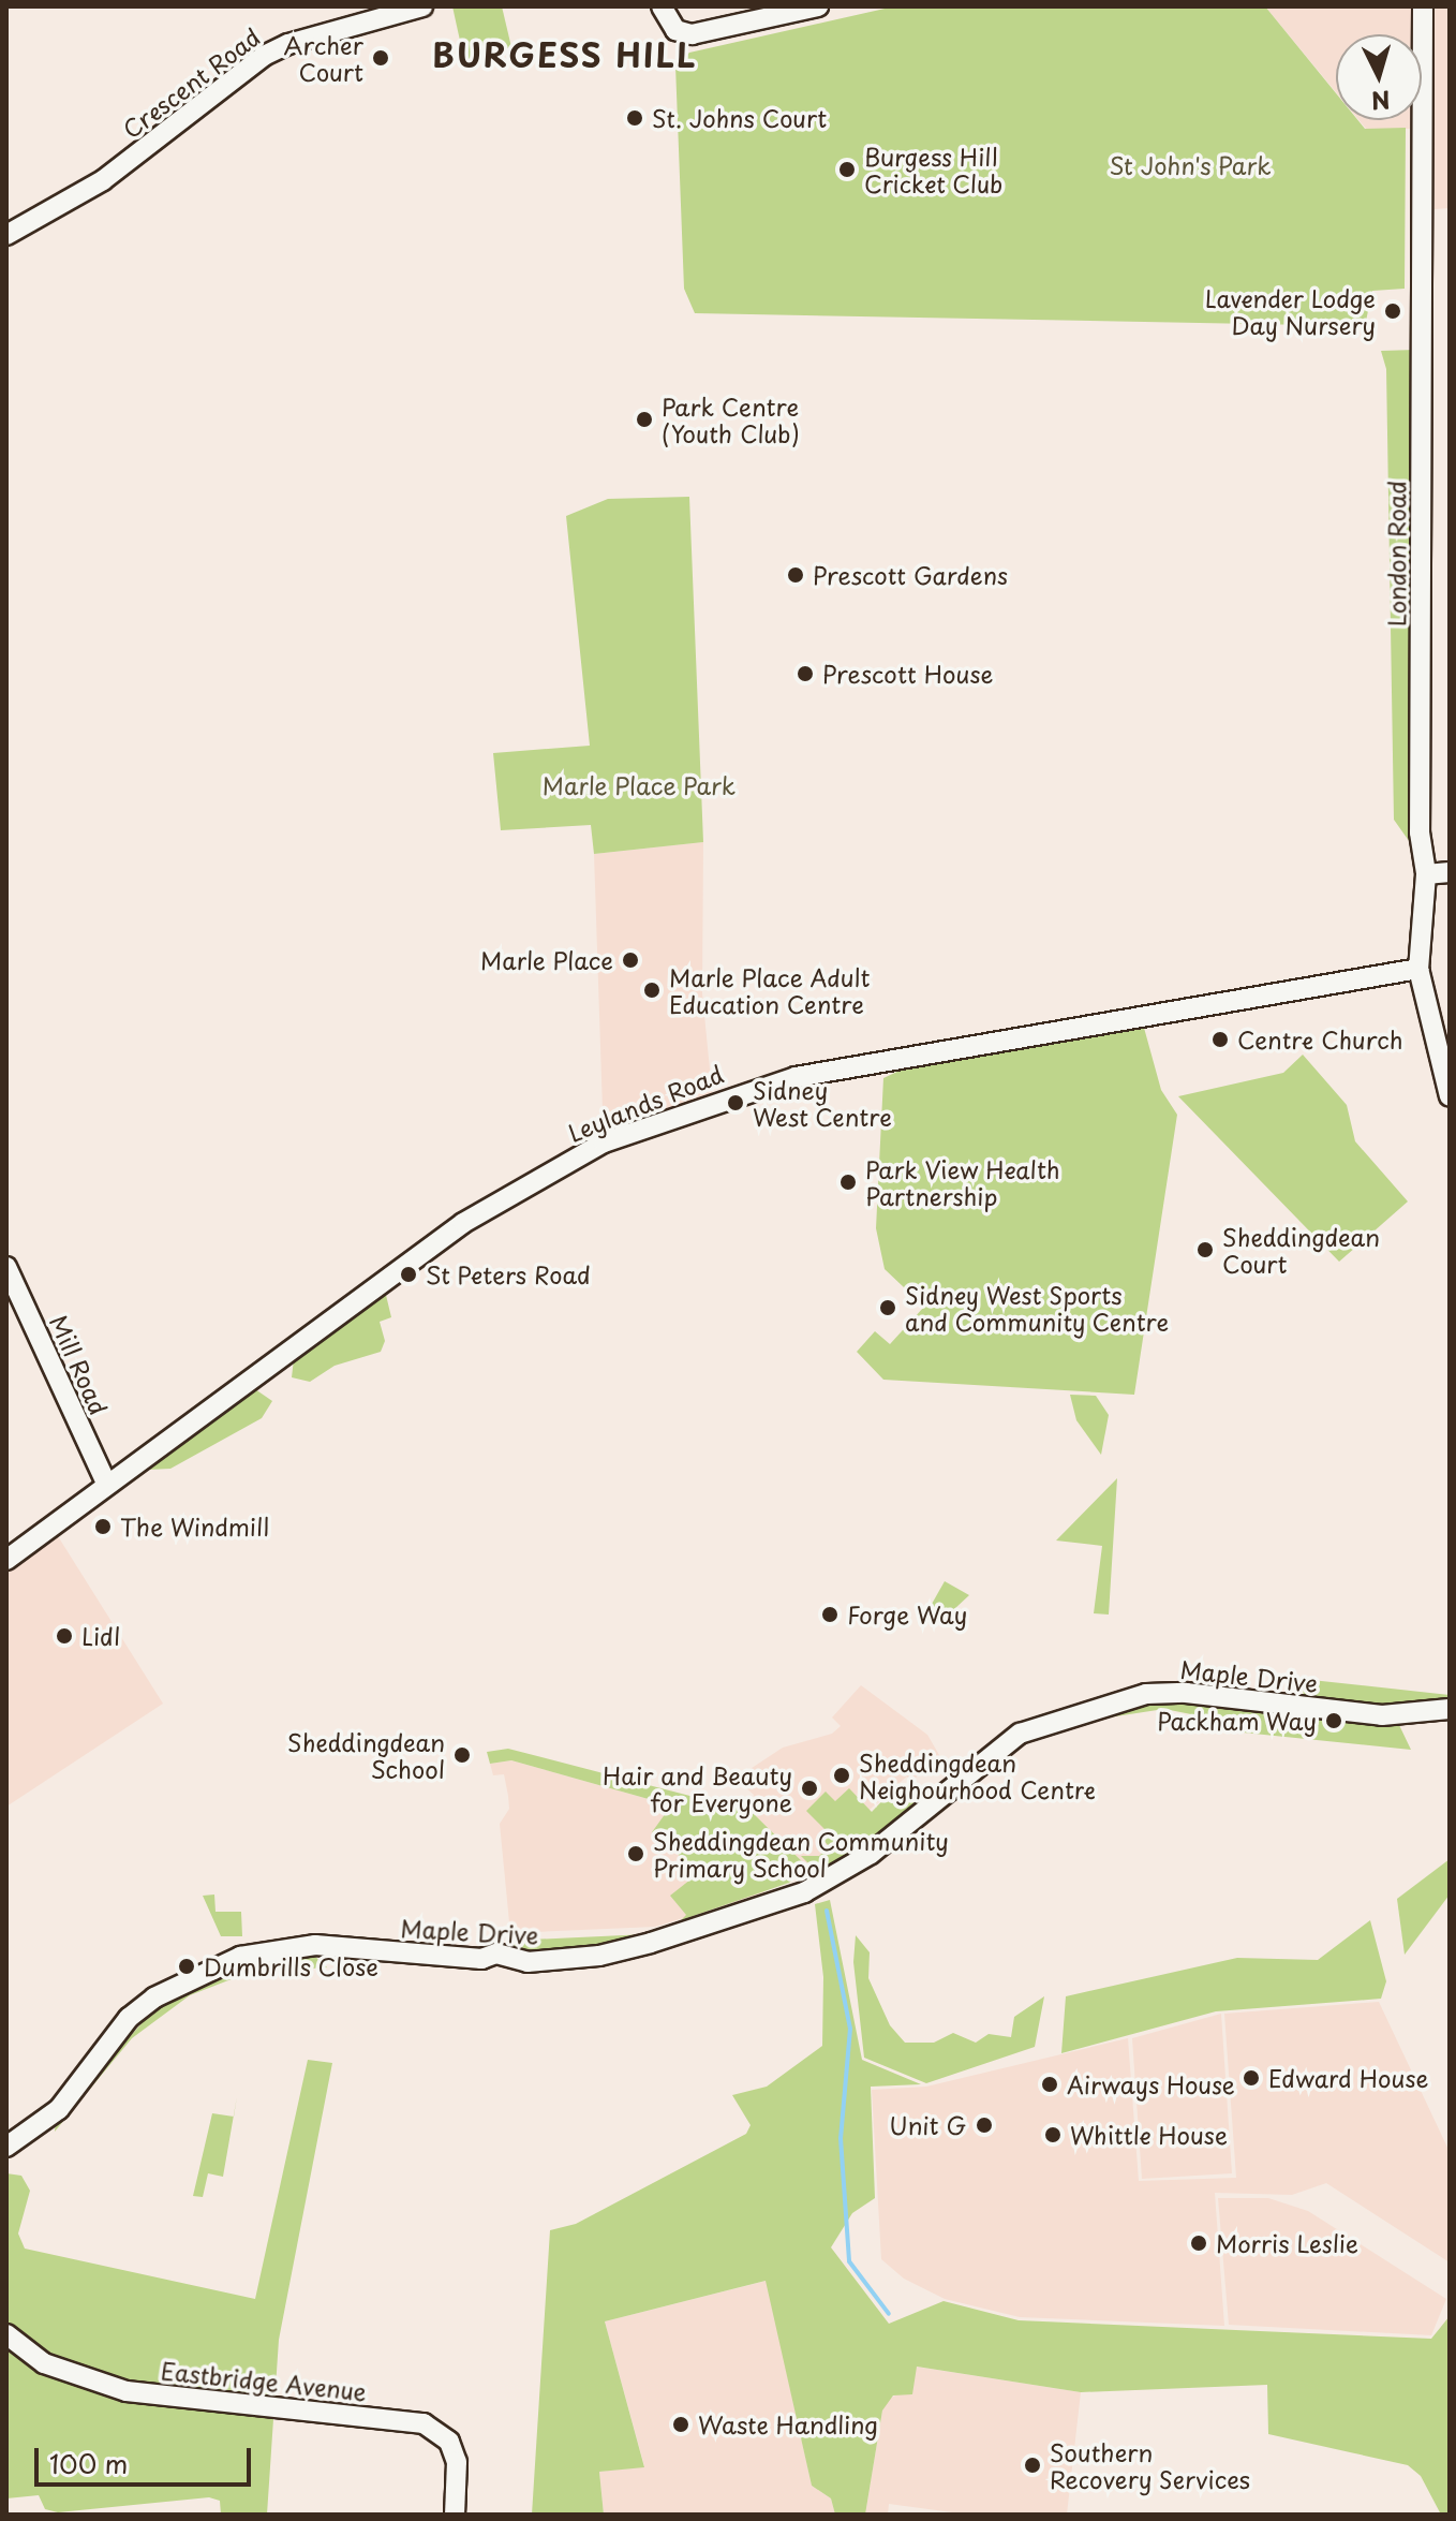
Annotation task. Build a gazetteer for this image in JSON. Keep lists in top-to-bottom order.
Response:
{
  "streets": {
    "street": [
      "Crescent Road",
      "London Road",
      "Leylands Road",
      "Mill Road",
      "Maple Drive",
      "Eastbridge Avenue"
    ]
  },
  "crossings": [
    ["London Road", "Leylands Road"],
    ["Leylands Road", "Mill Road"]
  ],
  "districts": ["BURGESS HILL"],
  "parks": ["St John's Park", "Marle Place Park"],
  "places": [
    "Archer Court",
    "St. Johns Court",
    "Burgess Hill Cricket Club",
    "Lavender Lodge Day Nursery",
    "Park Centre (Youth Club)",
    "Prescott Gardens",
    "Prescott House",
    "Marle Place",
    "Marle Place Adult Education Centre",
    "Centre Church",
    "Sidney West Centre",
    "Park View Health Partnership",
    "Sheddingdean Court",
    "St Peters Road",
    "Sidney West Sports and Community Centre",
    "The Windmill",
    "Forge Way",
    "Lidl",
    "Packham Way",
    "Sheddingdean School",
    "Sheddingdean Neighourhood Centre",
    "Hair and Beauty for Everyone",
    "Sheddingdean Community Primary School",
    "Dumbrills Close",
    "Edward House",
    "Airways House",
    "Unit G",
    "Whittle House",
    "Morris Leslie",
    "Waste Handling",
    "Southern Recovery Services"
  ],
  "scale_bar": "100 m",
  "north": "bottom"
}
